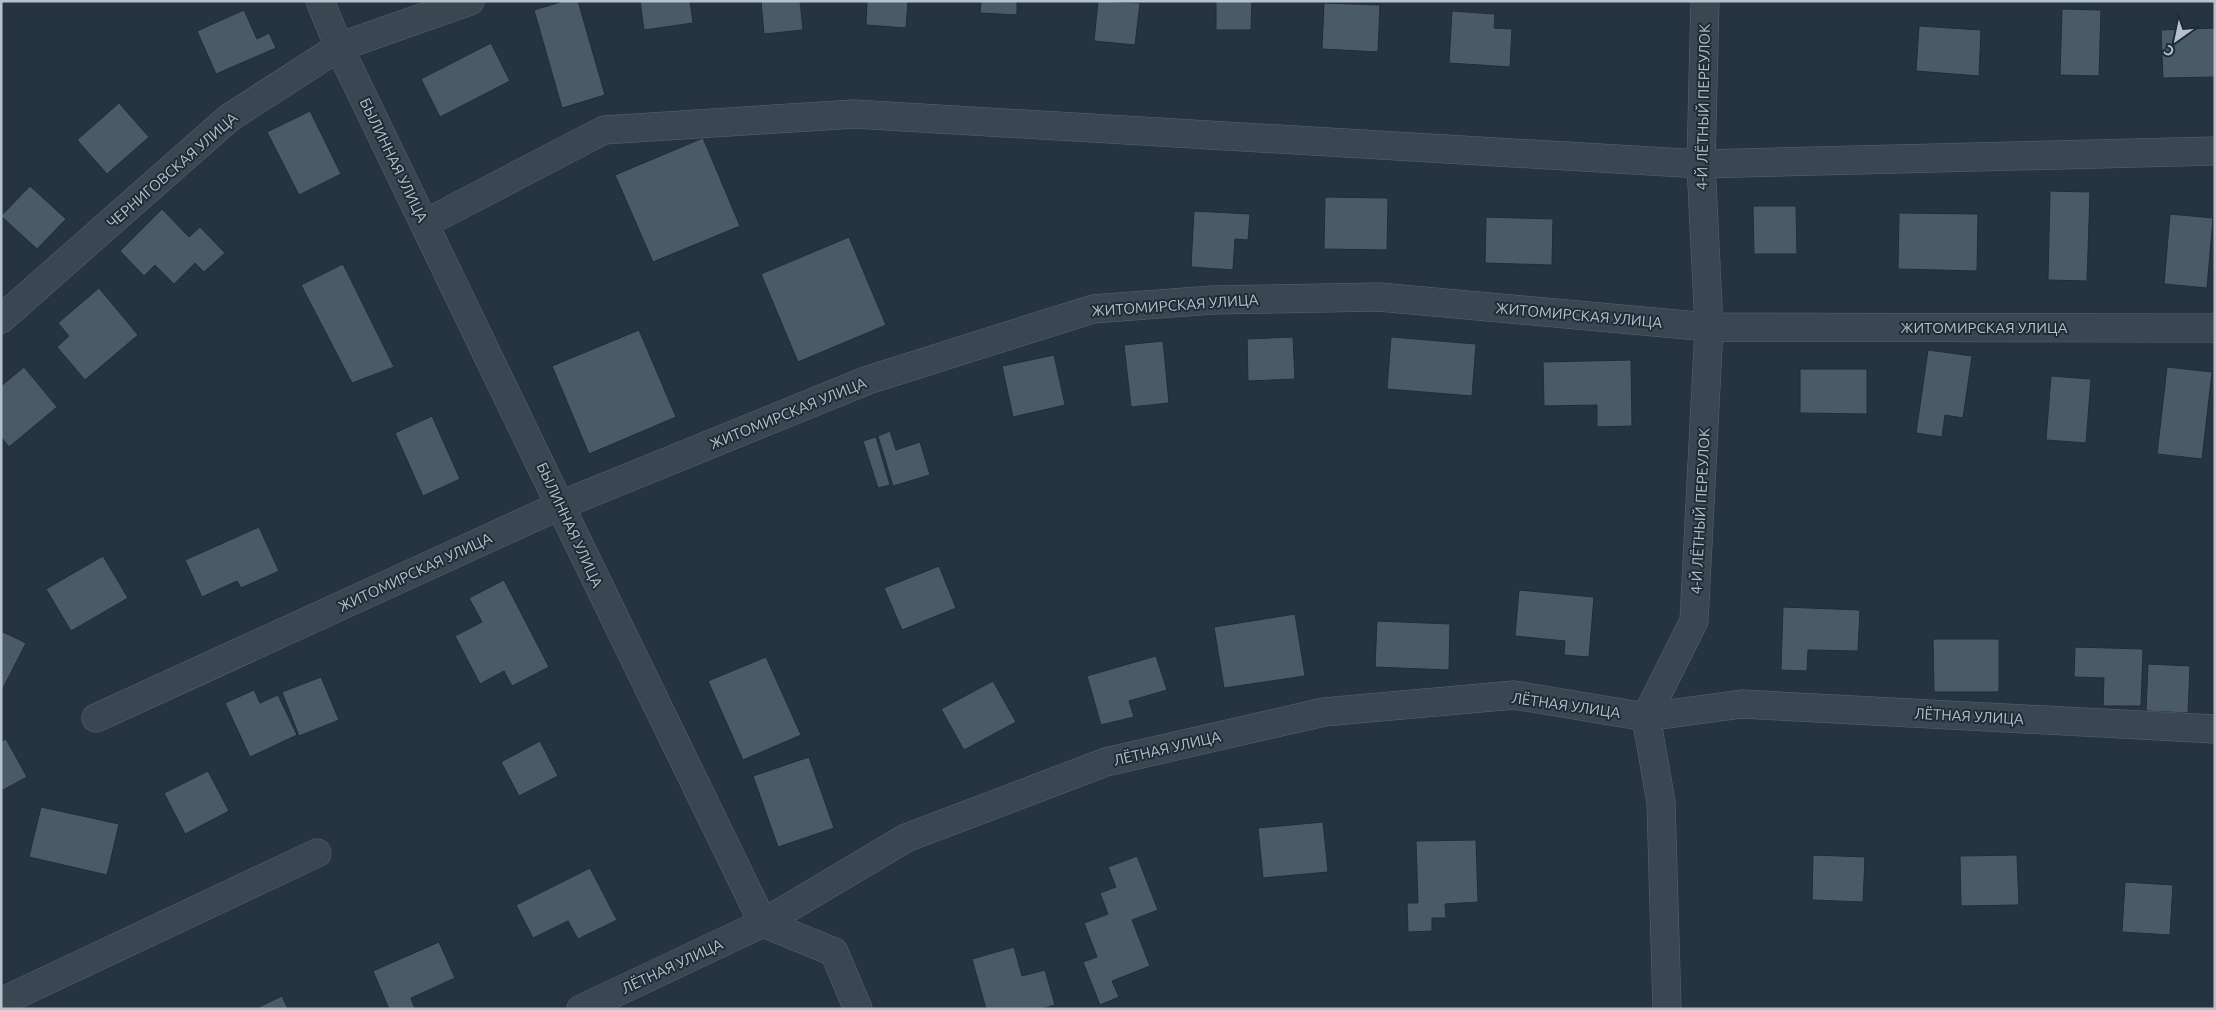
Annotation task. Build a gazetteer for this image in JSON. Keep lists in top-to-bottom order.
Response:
{
  "streets": {
    "street": [
      "4-Й ЛЁТНЫЙ ПЕРЕУЛОК",
      "БЫЛИННАЯ УЛИЦА",
      "ЧЕРНИГОВСКАЯ УЛИЦА",
      "ЖИТОМИРСКАЯ УЛИЦА",
      "ЛЁТНАЯ УЛИЦА"
    ]
  },
  "crossings": [
    ["4-Й ЛЁТНЫЙ ПЕРЕУЛОК", "ЖИТОМИРСКАЯ УЛИЦА"],
    ["4-Й ЛЁТНЫЙ ПЕРЕУЛОК", "ЛЁТНАЯ УЛИЦА"],
    ["БЫЛИННАЯ УЛИЦА", "ЧЕРНИГОВСКАЯ УЛИЦА"],
    ["БЫЛИННАЯ УЛИЦА", "ЖИТОМИРСКАЯ УЛИЦА"],
    ["БЫЛИННАЯ УЛИЦА", "ЛЁТНАЯ УЛИЦА"]
  ],
  "north": "bottom left"
}
